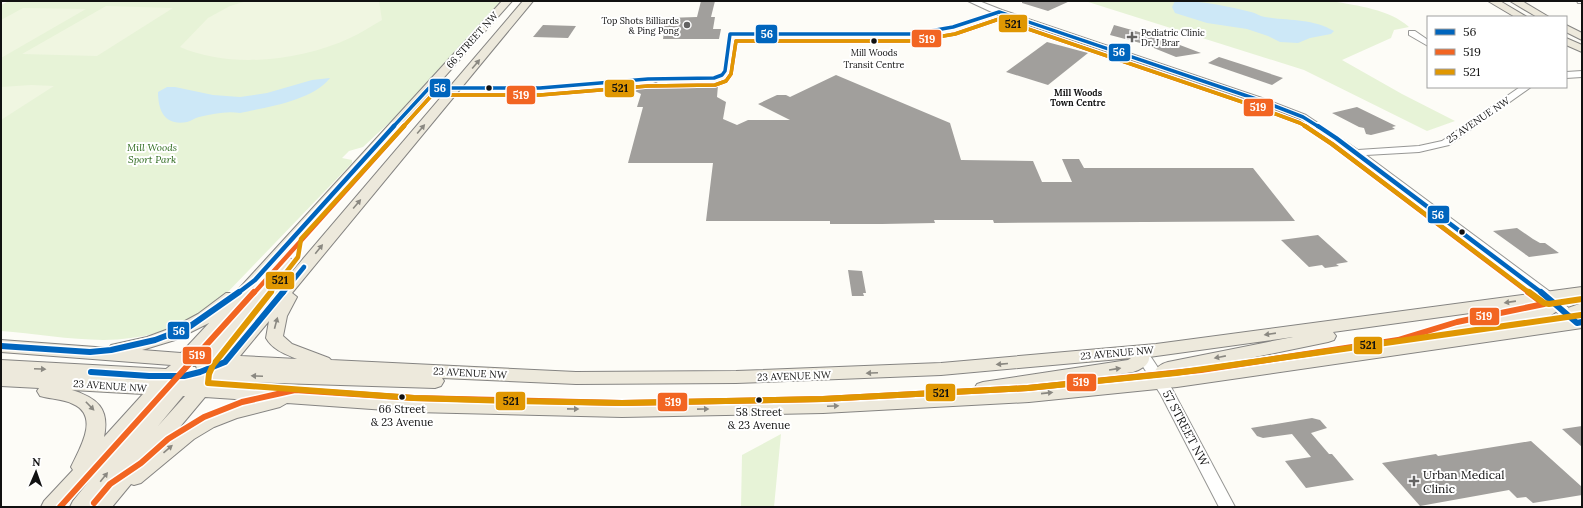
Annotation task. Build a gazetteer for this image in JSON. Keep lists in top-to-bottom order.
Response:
{
  "streets": {
    "main road": ["66 STREET NW", "23 AVENUE NW"],
    "street": ["25 AVENUE NW", "57 STREET NW"]
  },
  "crossings": [
    ["66 STREET NW", "23 AVENUE NW"],
    ["23 AVENUE NW", "57 STREET NW"]
  ],
  "districts": ["Mill Woods Town Centre"],
  "parks": ["Mill Woods Sport Park"],
  "places": {
    "other": [
      "Top Shots Billiards & Ping Pong",
      "Mill Woods Transit Centre",
      "66 Street & 23 Avenue",
      "58 Street & 23 Avenue"
    ],
    "health": ["Pediatric Clinic Dr. J Brar", "Urban Medical Clinic"]
  },
  "lines": ["transit line 56", "transit line 519", "transit line 521"],
  "legend": ["56", "519", "521"],
  "north": "top"
}
